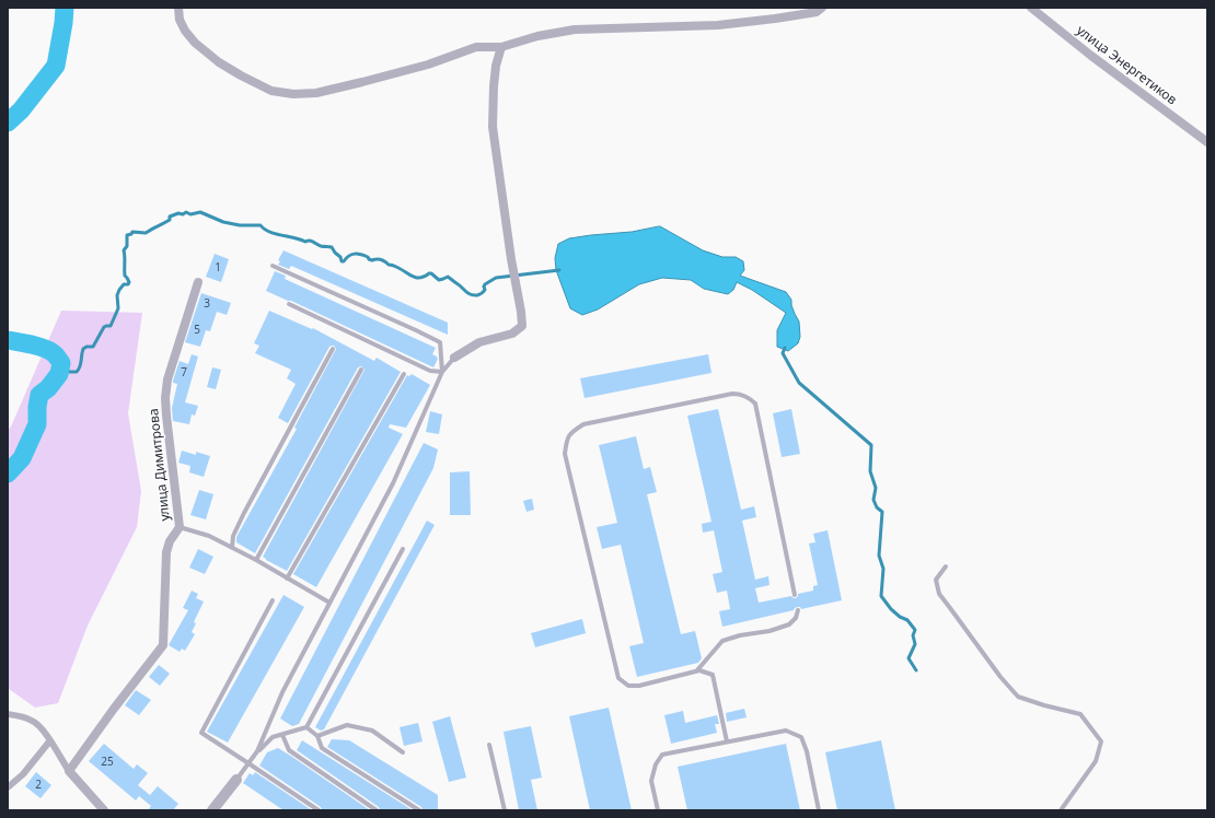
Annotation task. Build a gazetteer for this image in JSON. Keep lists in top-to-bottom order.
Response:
{
  "streets": {
    "street": ["улица Энергетиков", "улица Димитрова"]
  },
  "house_numbers": [
    "1",
    "3",
    "5",
    "7",
    "25",
    "2"
  ]
}
